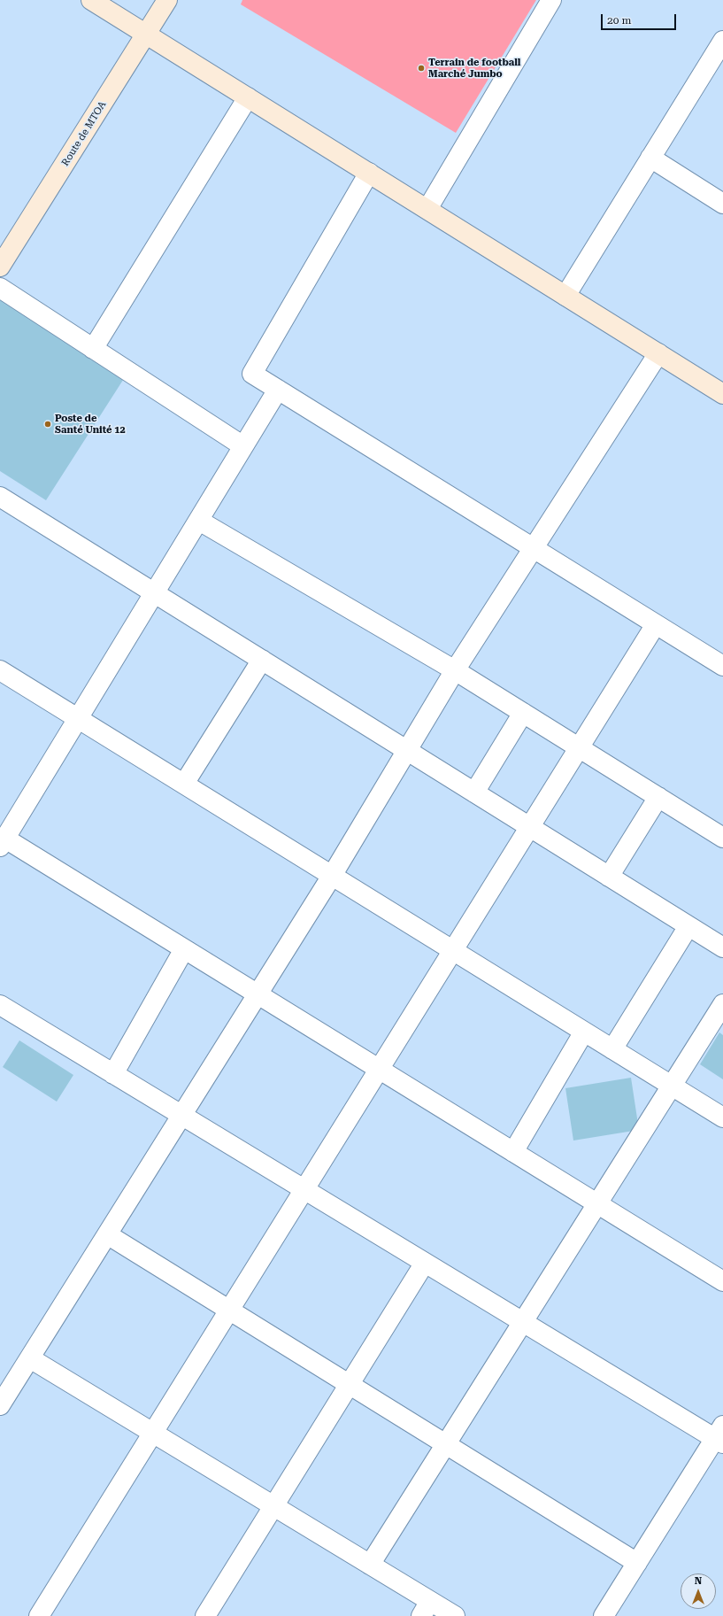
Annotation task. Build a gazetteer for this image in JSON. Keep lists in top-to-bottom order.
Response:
{
  "streets": {
    "street": ["Route de MTOA"]
  },
  "places": ["Terrain de football Marché Jumbo", "Poste de Santé Unité 12"],
  "scale_bar": "20 m",
  "north": "top"
}
